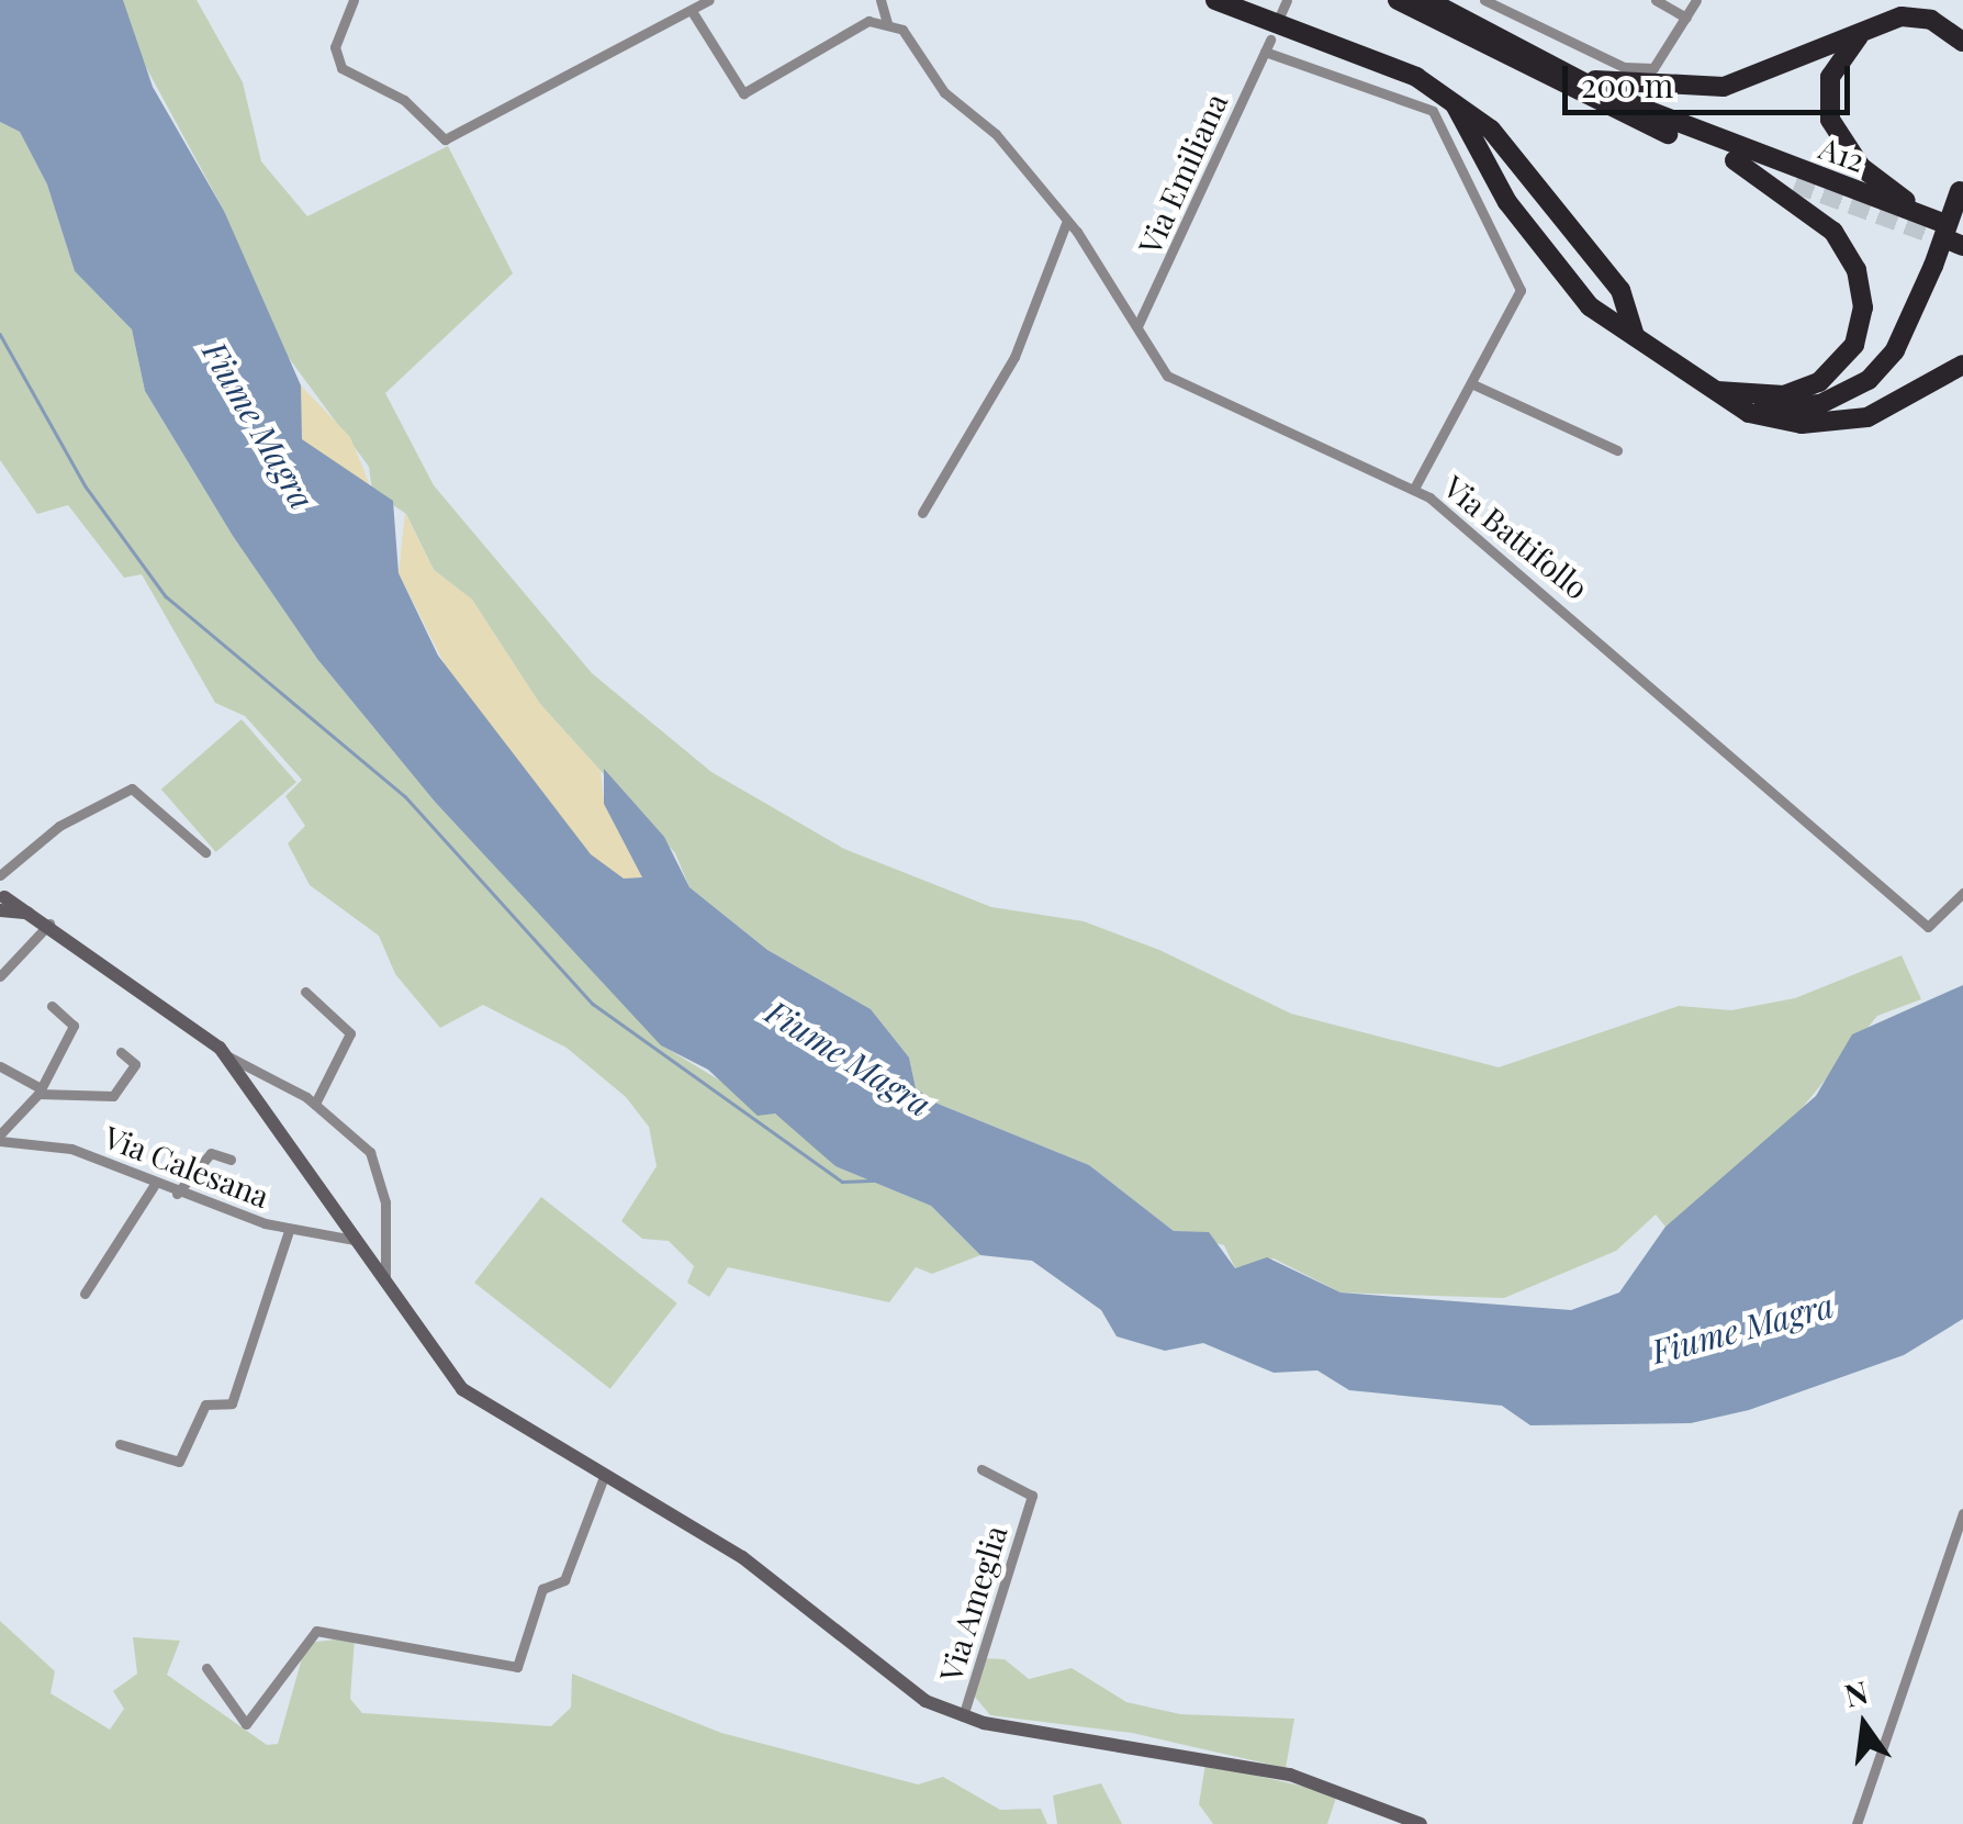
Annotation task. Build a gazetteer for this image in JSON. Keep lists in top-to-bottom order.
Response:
{
  "streets": {
    "highway": ["A12"],
    "street": [
      "Via Emiliana",
      "Via Battifollo",
      "Via Calesana",
      "Via Ameglia"
    ]
  },
  "crossings": [
    ["Via Emiliana", "Via Battifollo"]
  ],
  "water": ["Fiume Magra"],
  "scale_bar": "200 m",
  "north": "top"
}
